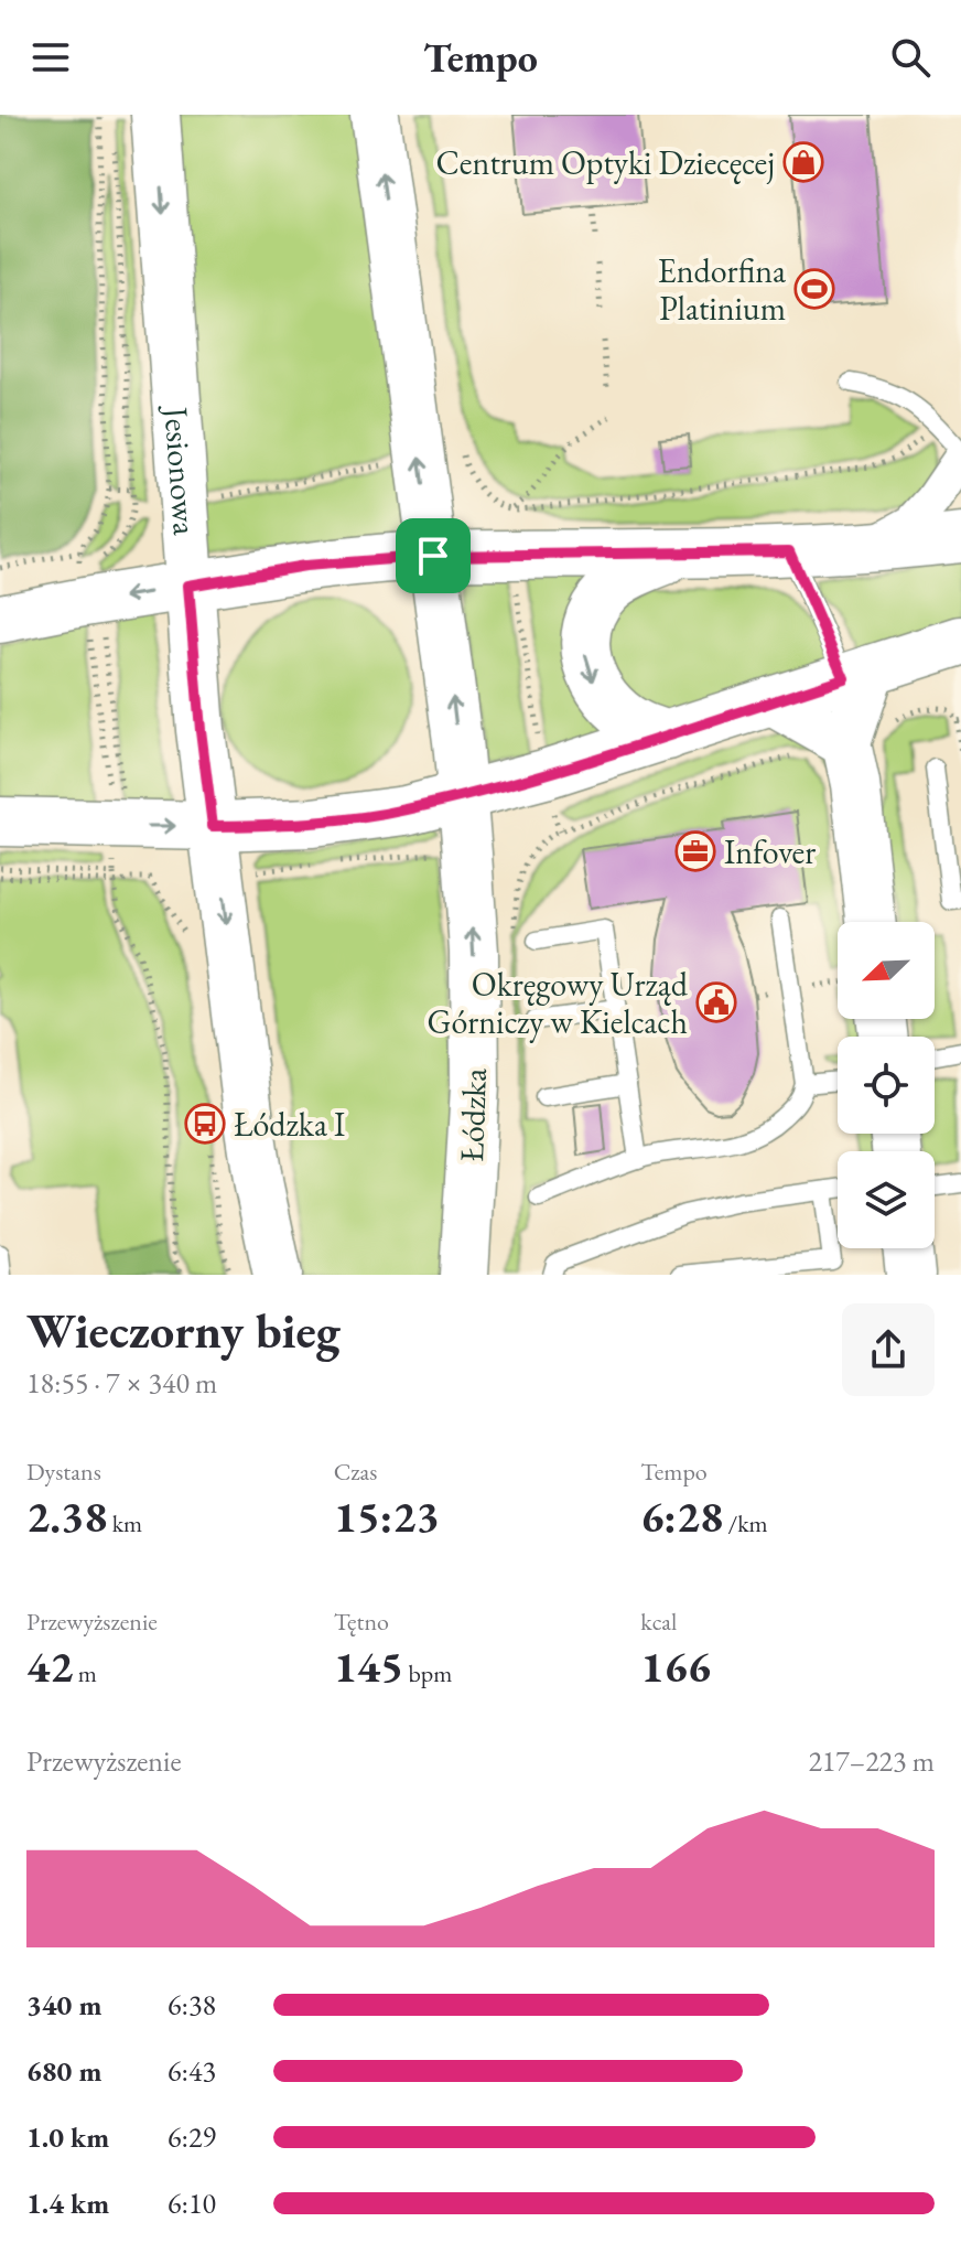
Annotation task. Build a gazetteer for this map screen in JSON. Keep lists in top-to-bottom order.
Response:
{
  "streets": {
    "main road": ["Jesionowa", "Łódzka"]
  },
  "places": {
    "shop": ["Centrum Optyki Dziecęcej"],
    "sports": ["Endorfina Platinium"],
    "office": ["Infover"],
    "public building": ["Okręgowy Urząd Górniczy w Kielcach"],
    "bus stop": ["Łódzka I"]
  },
  "north": "bottom left",
  "page": {
    "header": "Tempo",
    "heading": ["Wieczorny bieg", "18:55 · 7 × 340 m"],
    "stats": [
      ["Dystans", "2.38 km"],
      ["Czas", "15:23"],
      ["Tempo", "6:28 /km"],
      ["Przewyższenie", "42 m"],
      ["Tętno", "145 bpm"],
      ["kcal", "166"]
    ],
    "chart": ["Przewyższenie", "217–223 m"],
    "list": [
      {
        "name": "340 m",
        "note": "6:38"
      },
      {
        "name": "680 m",
        "note": "6:43"
      },
      {
        "name": "1.0 km",
        "note": "6:29"
      },
      {
        "name": "1.4 km",
        "note": "6:10"
      }
    ]
  }
}
